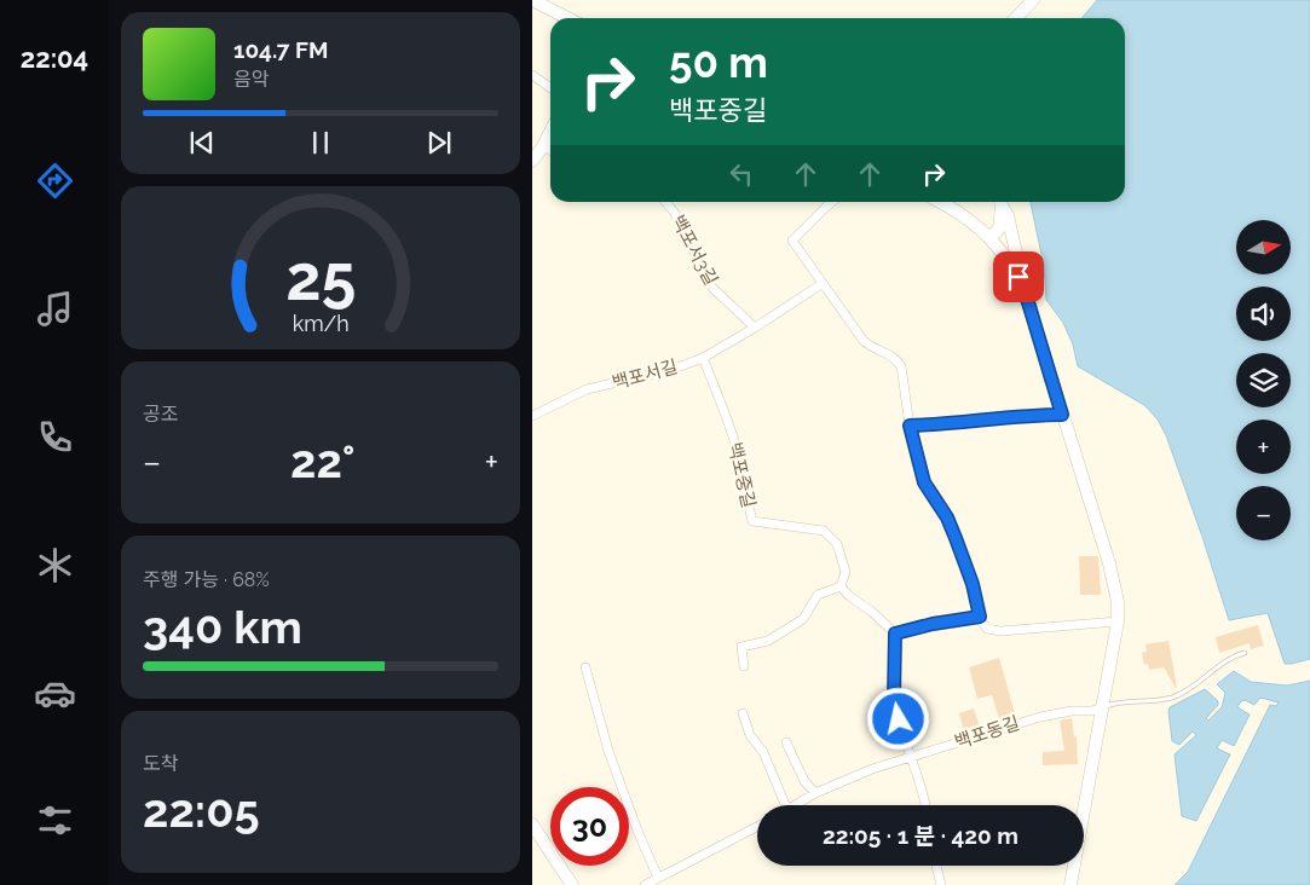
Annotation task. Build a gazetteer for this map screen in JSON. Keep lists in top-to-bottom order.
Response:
{
  "streets": {
    "street": [
      "백포서3길",
      "백포서길",
      "백포중길",
      "백포동길"
    ]
  },
  "crossings": [
    ["백포서3길", "백포서길"],
    ["백포서길", "백포중길"]
  ],
  "north": "right",
  "page": {
    "tabs": "22:04",
    "turn": ["50 m", "백포중길"],
    "song": ["104.7 FM", "음악"],
    "map_buttons": ["+", "−"],
    "tile": [
      "공조",
      ["주행 가능 · 68%", "340 km"],
      ["도착", "22:05"]
    ],
    "heat": ["−", "22°", "+"],
    "limit": "30",
    "trip": "22:05 · 1 분 · 420 m",
    "gauge": ["25", "km/h"]
  }
}
